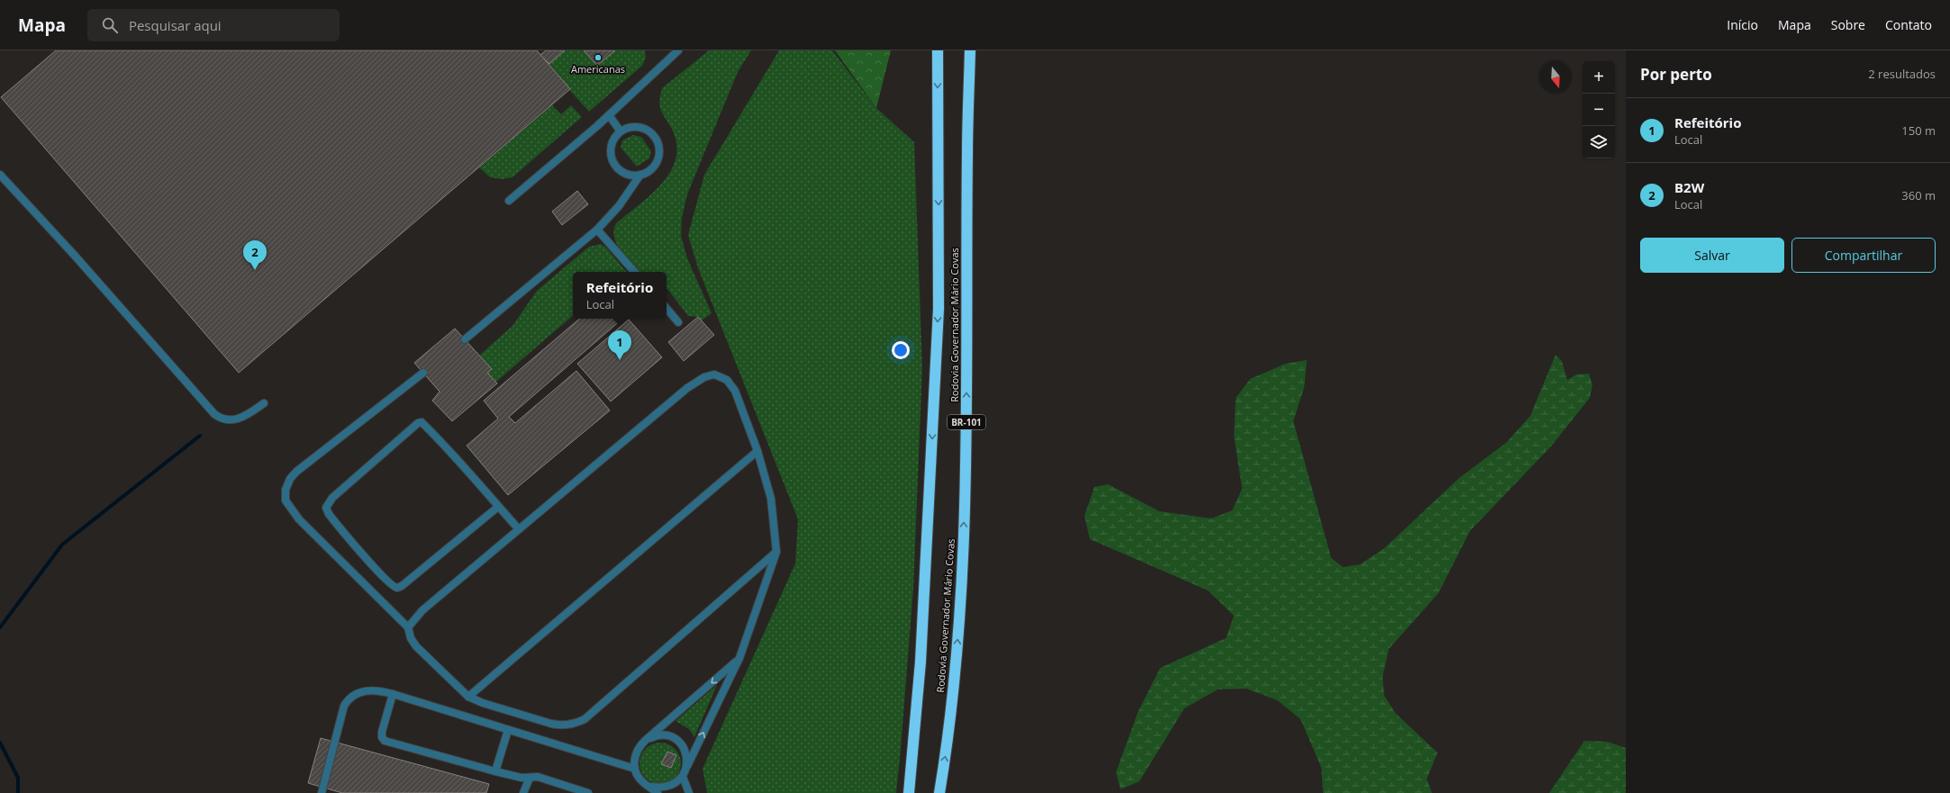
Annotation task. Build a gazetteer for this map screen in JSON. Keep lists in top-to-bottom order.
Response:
{
  "streets": {
    "highway": ["Rodovia Governador Mário Covas", "BR-101"]
  },
  "places": ["Americanas"],
  "north": "bottom",
  "page": {
    "header": "Mapa",
    "search": "Pesquisar aqui",
    "nav": [
      "Início",
      "Mapa",
      "Sobre",
      "Contato"
    ],
    "heading": ["Por perto", "2 resultados"],
    "map_buttons": ["+", "−"],
    "list": [
      {
        "mark": "1",
        "name": "Refeitório",
        "note": "Local",
        "value": "150 m"
      },
      {
        "mark": "2",
        "name": "B2W",
        "note": "Local",
        "value": "360 m"
      }
    ],
    "buttons": ["Salvar", "Compartilhar"],
    "pins": ["2", "1"],
    "popup": ["Refeitório", "Local"]
  }
}
